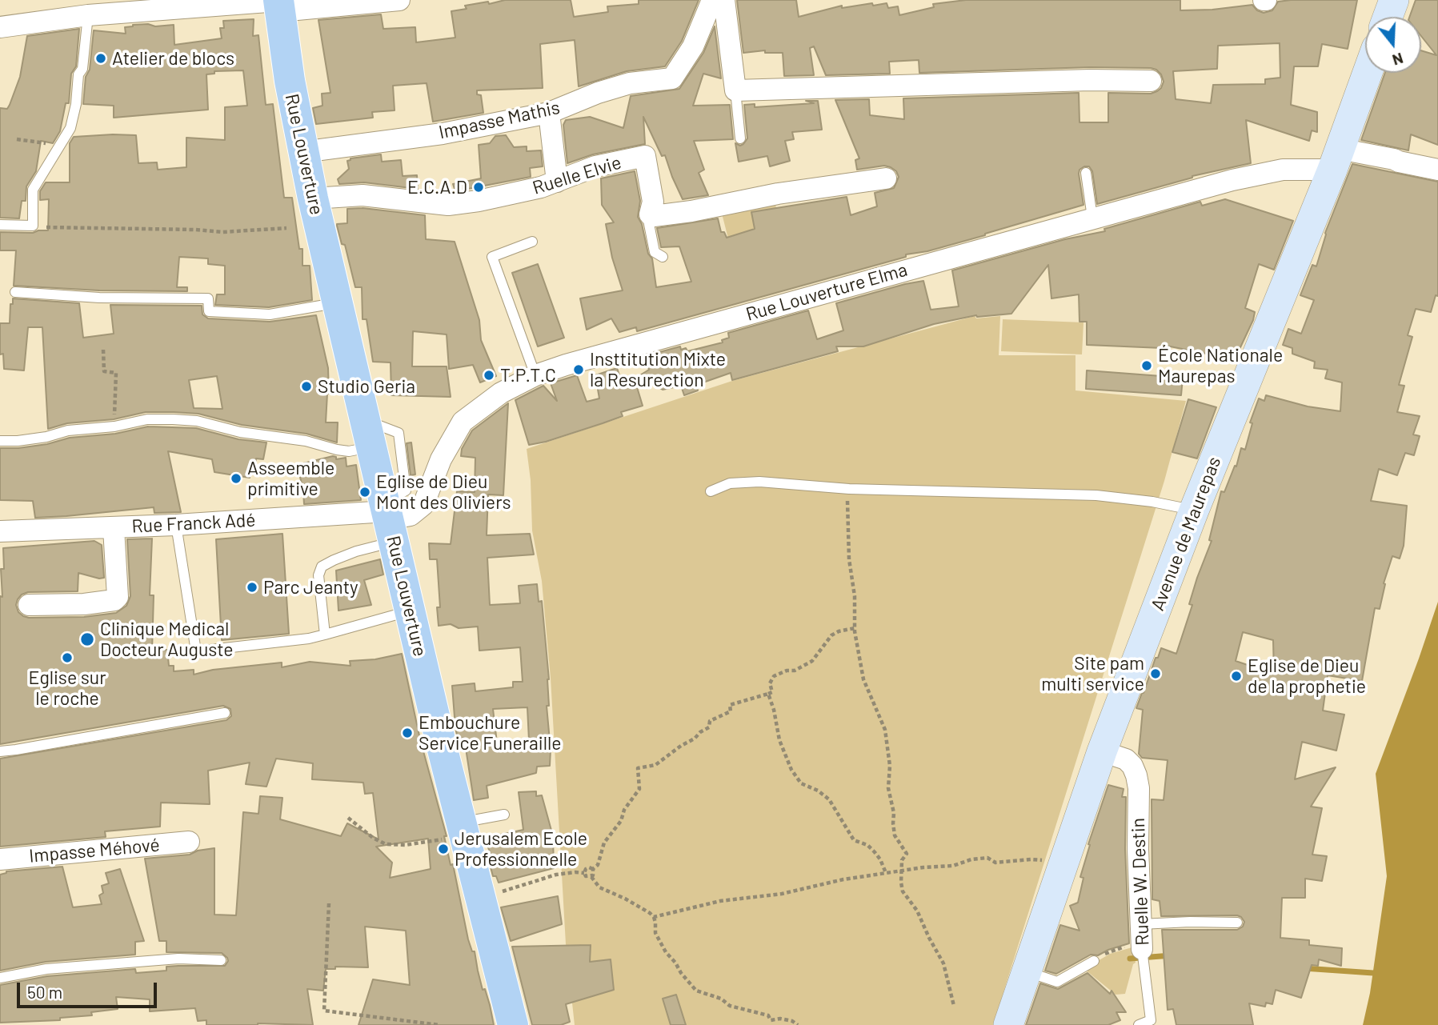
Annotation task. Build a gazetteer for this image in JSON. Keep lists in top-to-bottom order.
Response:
{
  "streets": {
    "main road": ["Rue Louverture"],
    "street": [
      "Impasse Mathis",
      "Ruelle Elvie",
      "Rue Louverture Elma",
      "Rue Franck Adé",
      "Avenue de Maurepas",
      "Impasse Méhové",
      "Ruelle W. Destin"
    ]
  },
  "crossings": [
    ["Impasse Mathis", "Rue Louverture"],
    ["Rue Louverture", "Ruelle Elvie"],
    ["Rue Louverture", "Rue Louverture Elma"],
    ["Rue Louverture", "Rue Franck Adé"],
    ["Rue Louverture Elma", "Rue Franck Adé"],
    ["Rue Louverture Elma", "Avenue de Maurepas"],
    ["Avenue de Maurepas", "Ruelle W. Destin"]
  ],
  "places": [
    "Atelier de blocs",
    "E.C.A.D",
    "École Nationale Maurepas",
    "Insttitution Mixte la Resurection",
    "T.P.T.C",
    "Studio Geria",
    "Asseemble primitive",
    "Eglise de Dieu Mont des Oliviers",
    "Parc Jeanty",
    "Clinique Medical Docteur Auguste",
    "Eglise sur le roche",
    "Site pam multi service",
    "Eglise de Dieu de la prophetie",
    "Embouchure Service Funeraille",
    "Jerusalem Ecole Professionnelle"
  ],
  "scale_bar": "50 m",
  "north": "bottom"
}
